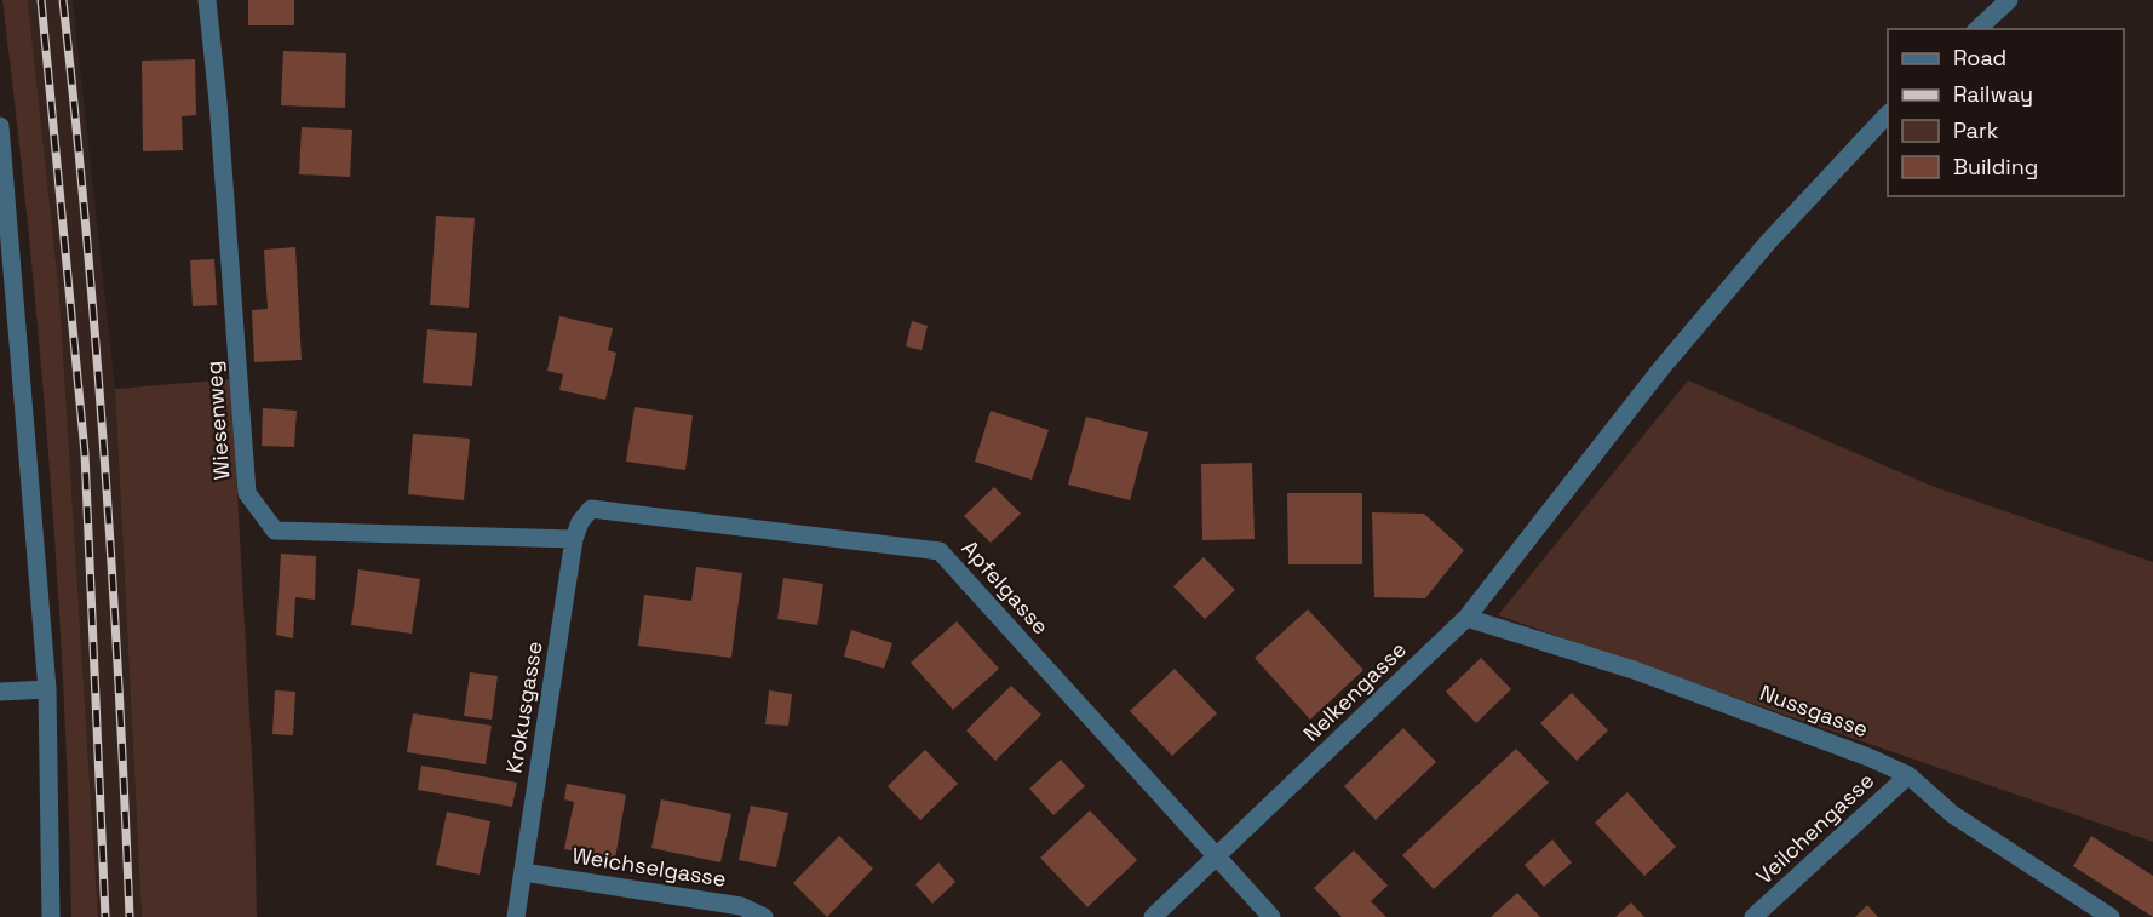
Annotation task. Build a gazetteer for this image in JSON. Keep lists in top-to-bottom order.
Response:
{
  "streets": {
    "street": [
      "Wiesenweg",
      "Apfelgasse",
      "Nelkengasse",
      "Krokusgasse",
      "Nussgasse",
      "Veilchengasse",
      "Weichselgasse"
    ]
  },
  "crossings": [
    ["Wiesenweg", "Krokusgasse"],
    ["Apfelgasse", "Nelkengasse"],
    ["Apfelgasse", "Krokusgasse"],
    ["Nelkengasse", "Nussgasse"],
    ["Krokusgasse", "Weichselgasse"],
    ["Nussgasse", "Veilchengasse"]
  ],
  "legend": [
    "Road",
    "Railway",
    "Park",
    "Building"
  ]
}
